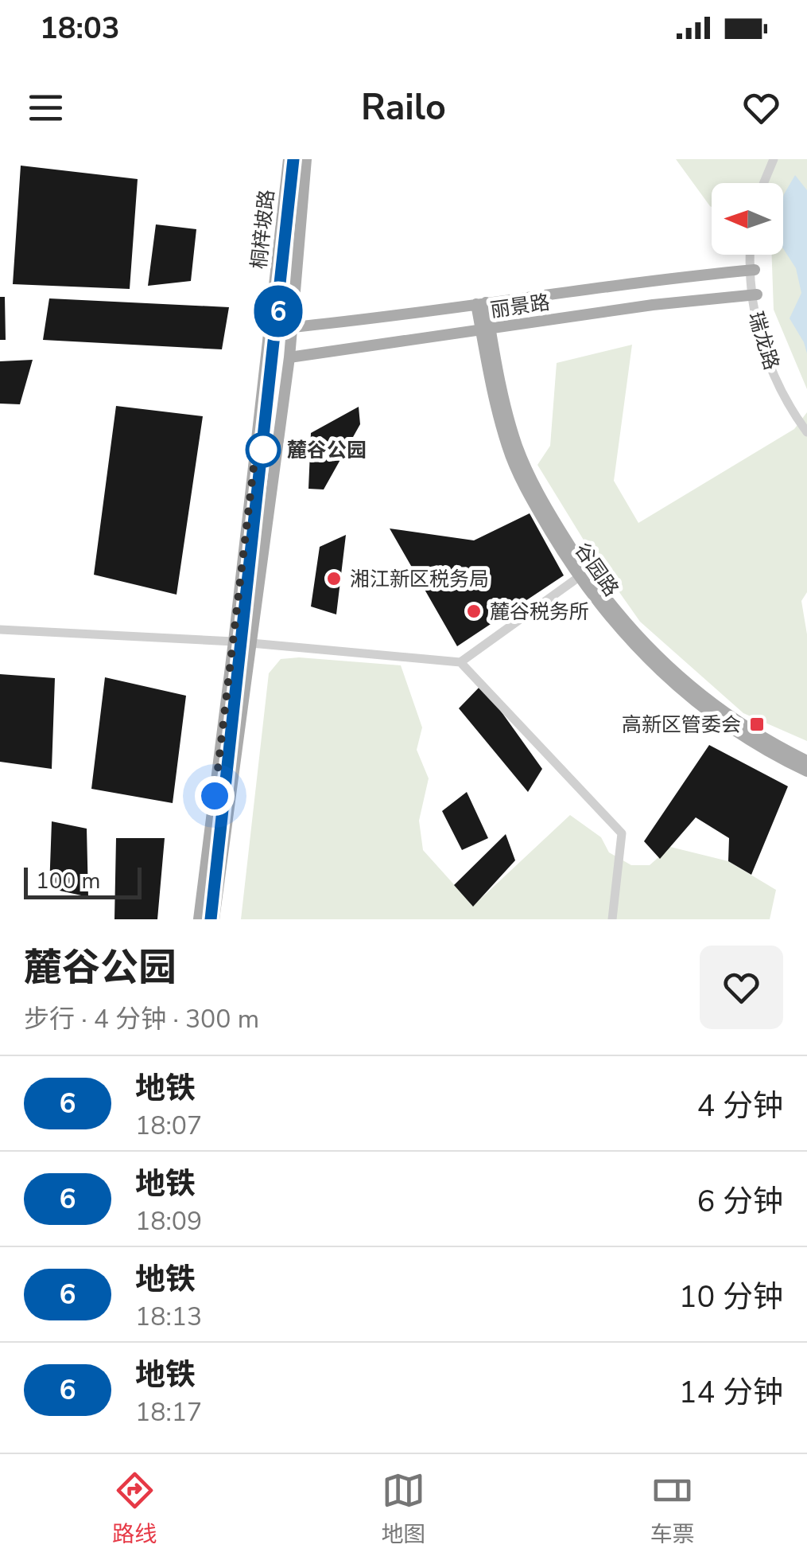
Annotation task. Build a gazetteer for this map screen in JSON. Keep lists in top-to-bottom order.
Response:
{
  "streets": {
    "main road": ["桐梓坡路", "丽景路", "谷园路"],
    "street": ["瑞龙路"]
  },
  "crossings": [
    ["桐梓坡路", "丽景路"],
    ["丽景路", "瑞龙路"],
    ["丽景路", "谷园路"]
  ],
  "places": {
    "other": ["麓谷公园", "湘江新区税务局", "麓谷税务所"],
    "transit": ["高新区管委会"]
  },
  "lines": ["metro line 6"],
  "scale_bar": "100 m",
  "north": "left",
  "page": {
    "status": "18:03",
    "header": "Railo",
    "on_map": "6",
    "scale": "100 m",
    "heading": ["麓谷公园", "步行 · 4 分钟 · 300 m"],
    "list": [
      {
        "mark": "6",
        "name": "地铁",
        "note": "18:07",
        "value": "4 分钟"
      },
      {
        "mark": "6",
        "name": "地铁",
        "note": "18:09",
        "value": "6 分钟"
      },
      {
        "mark": "6",
        "name": "地铁",
        "note": "18:13",
        "value": "10 分钟"
      },
      {
        "mark": "6",
        "name": "地铁",
        "note": "18:17",
        "value": "14 分钟"
      }
    ],
    "tabs": ["路线", "地图", "车票"]
  }
}
